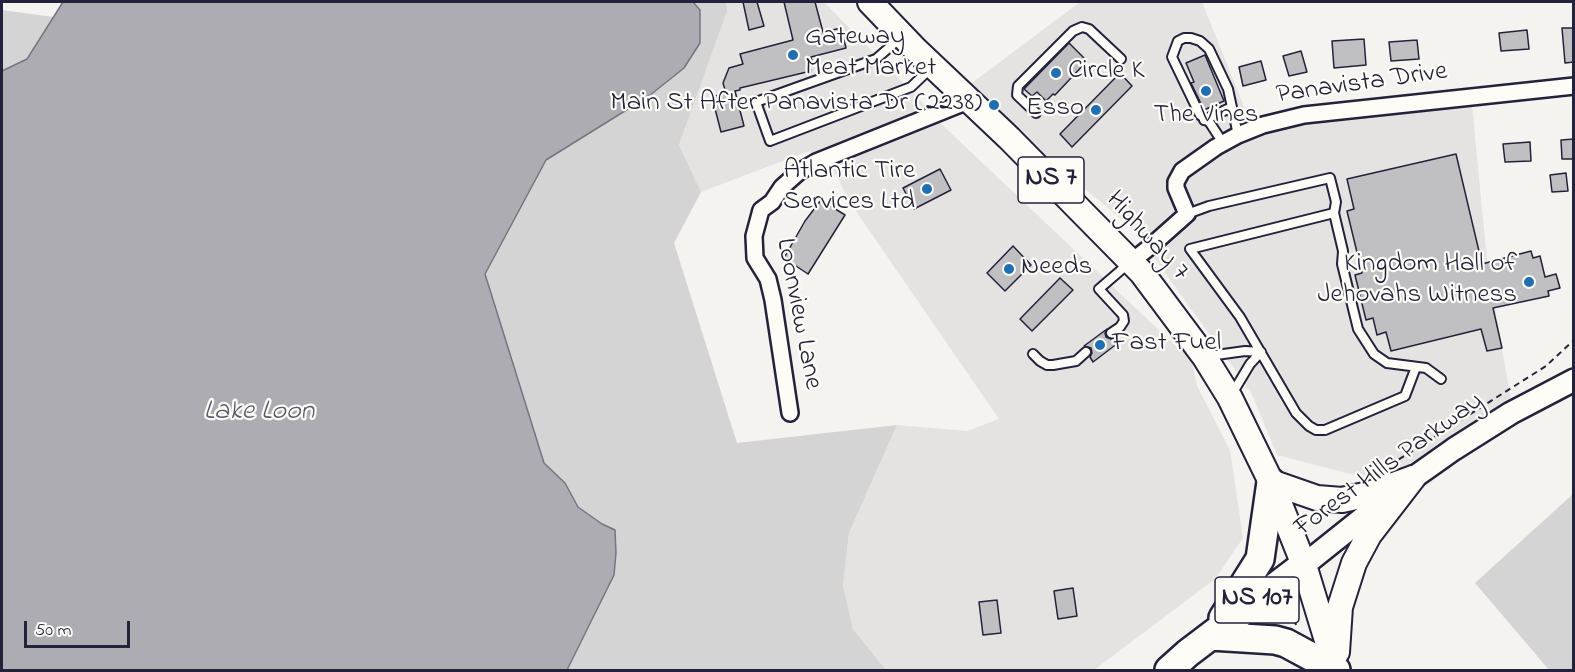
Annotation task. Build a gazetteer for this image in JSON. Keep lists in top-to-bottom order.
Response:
{
  "streets": {
    "highway": ["NS 107"],
    "main road": ["NS 7", "Highway 7", "Forest Hills Parkway"],
    "street": ["Panavista Drive", "Loonview Lane"]
  },
  "crossings": [
    ["NS 7", "Highway 7"],
    ["NS 7", "Forest Hills Parkway"],
    ["NS 7", "NS 107"],
    ["Highway 7", "Loonview Lane"],
    ["Highway 7", "Forest Hills Parkway"],
    ["Highway 7", "NS 107"],
    ["Forest Hills Parkway", "NS 107"]
  ],
  "water": ["Lake Loon"],
  "places": [
    "Gateway Meat Market",
    "Circle K",
    "The Vines",
    "Main St After Panavista Dr (2238)",
    "Esso",
    "Atlantic Tire Services Ltd",
    "Needs",
    "Kingdom Hall of Jehovahs Witness",
    "Fast Fuel"
  ],
  "scale_bar": "50 m"
}
